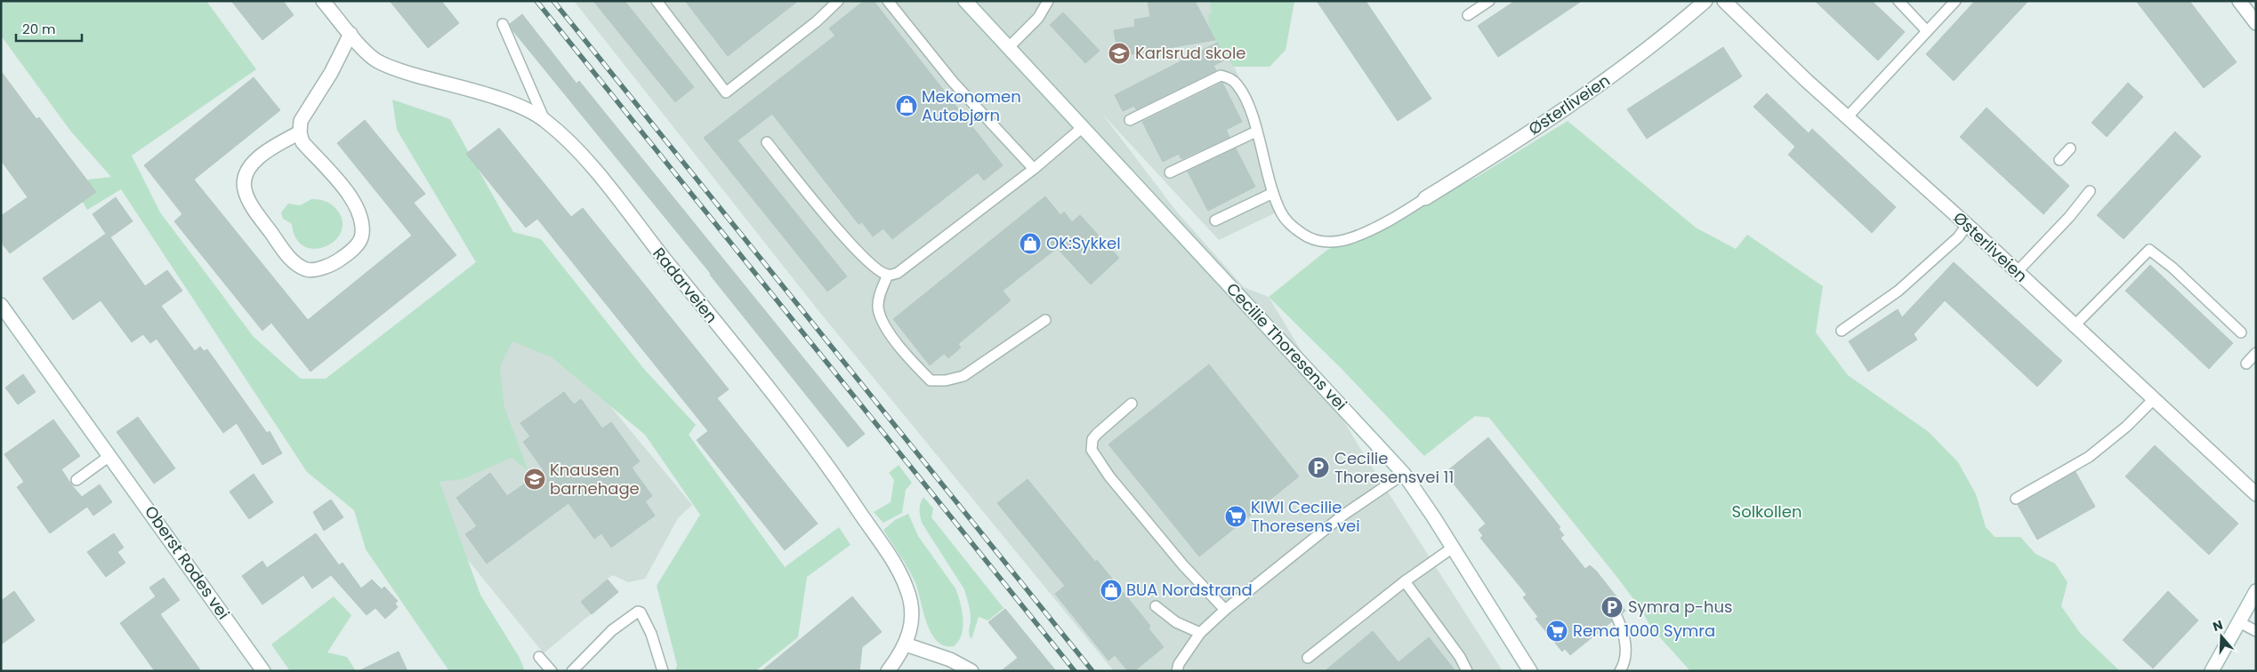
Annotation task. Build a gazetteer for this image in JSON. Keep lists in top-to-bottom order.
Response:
{
  "streets": {
    "street": [
      "Østerliveien",
      "Radarveien",
      "Cecilie Thoresens vei",
      "Oberst Rodes vei"
    ]
  },
  "parks": ["Solkollen"],
  "places": {
    "school or university": ["Karlsrud skole", "Knausen barnehage"],
    "shop": ["Mekonomen Autobjørn", "OK:Sykkel", "BUA Nordstrand"],
    "parking": ["Cecilie Thoresensvei 11", "Symra p-hus"],
    "supermarket": ["KIWI Cecilie Thoresens vei", "Rema 1000 Symra"]
  },
  "scale_bar": "20 m",
  "north": "top"
}
